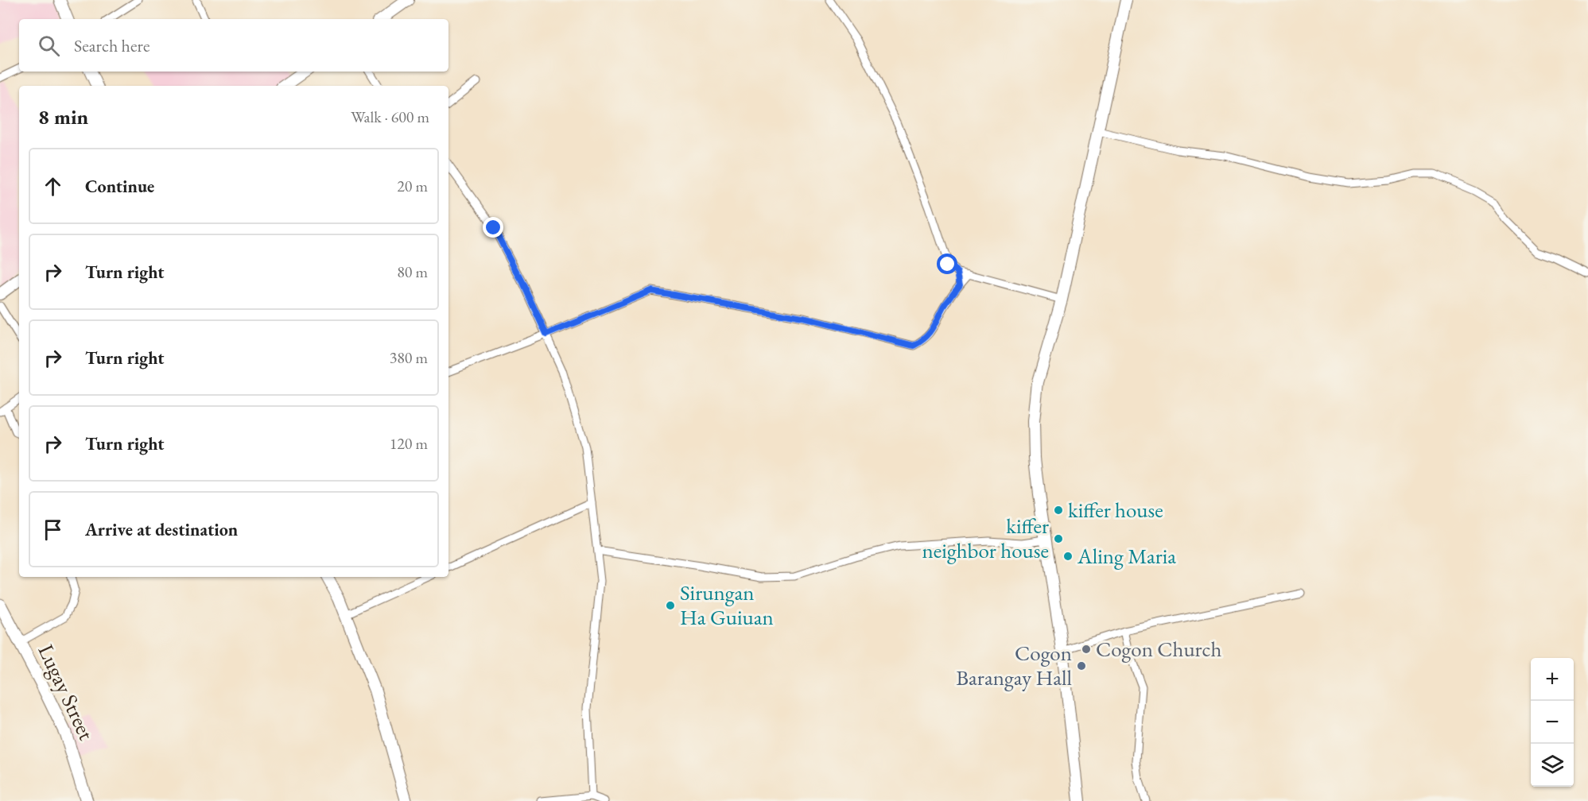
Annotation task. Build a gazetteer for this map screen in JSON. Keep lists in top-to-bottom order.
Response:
{
  "streets": {
    "main road": ["Lugay Street"]
  },
  "places": [
    "kiffer house",
    "kiffer neighbor house",
    "Aling Maria",
    "Sirungan Ha Guiuan",
    "Cogon Church",
    "Cogon Barangay Hall"
  ],
  "page": {
    "search": "Search here",
    "heading": ["8 min", "Walk · 600 m"],
    "list": [
      ["Continue", "20 m"],
      ["Turn right", "80 m"],
      ["Turn right", "380 m"],
      ["Turn right", "120 m"],
      "Arrive at destination"
    ],
    "map_buttons": ["+", "−"]
  }
}
